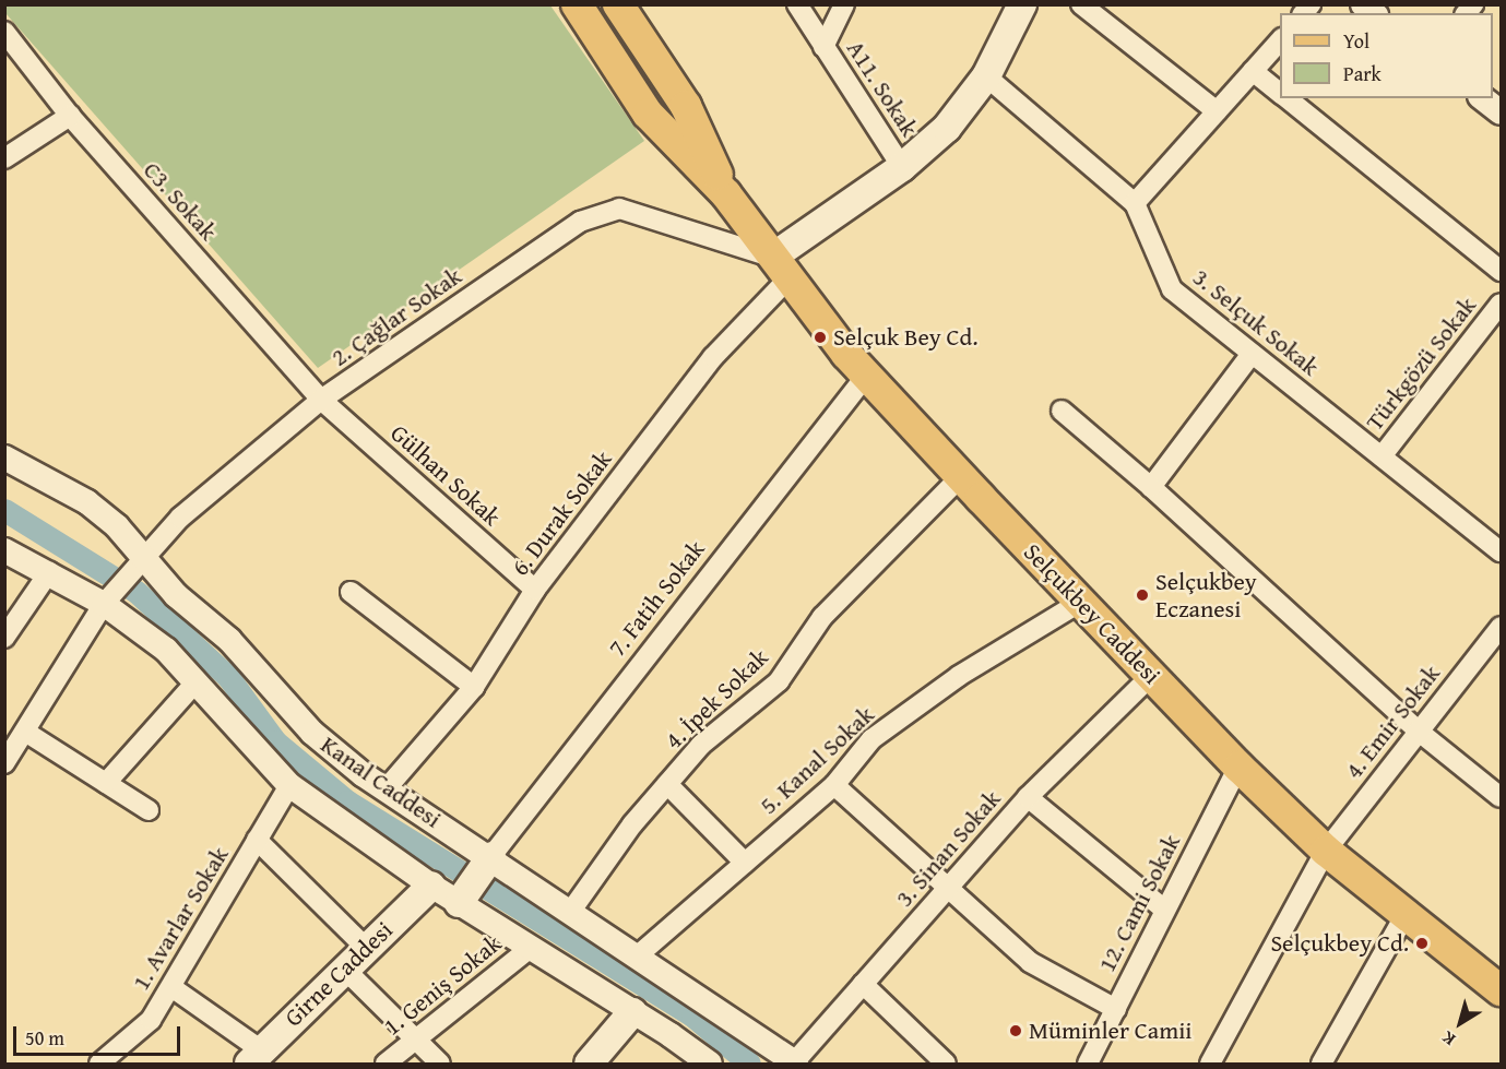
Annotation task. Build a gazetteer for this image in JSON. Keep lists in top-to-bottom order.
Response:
{
  "streets": {
    "main road": ["Selçukbey Caddesi", "Girne Caddesi"],
    "street": [
      "A11. Sokak",
      "C3. Sokak",
      "2. Çağlar Sokak",
      "3. Selçuk Sokak",
      "Türkgözü Sokak",
      "Gülhan Sokak",
      "6. Durak Sokak",
      "7. Fatih Sokak",
      "4. İpek Sokak",
      "4. Emir Sokak",
      "5. Kanal Sokak",
      "Kanal Caddesi",
      "3. Sinan Sokak",
      "12. Cami Sokak",
      "1. Avarlar Sokak",
      "1. Geniş Sokak"
    ]
  },
  "crossings": [
    ["C3. Sokak", "2. Çağlar Sokak"],
    ["C3. Sokak", "Gülhan Sokak"],
    ["2. Çağlar Sokak", "Gülhan Sokak"],
    ["2. Çağlar Sokak", "6. Durak Sokak"],
    ["2. Çağlar Sokak", "Selçukbey Caddesi"],
    ["2. Çağlar Sokak", "Kanal Caddesi"],
    ["3. Selçuk Sokak", "Türkgözü Sokak"],
    ["Gülhan Sokak", "6. Durak Sokak"],
    ["6. Durak Sokak", "Selçukbey Caddesi"],
    ["6. Durak Sokak", "Kanal Caddesi"],
    ["7. Fatih Sokak", "Selçukbey Caddesi"],
    ["7. Fatih Sokak", "Kanal Caddesi"],
    ["Selçukbey Caddesi", "4. İpek Sokak"],
    ["Selçukbey Caddesi", "4. Emir Sokak"],
    ["Selçukbey Caddesi", "5. Kanal Sokak"],
    ["Selçukbey Caddesi", "3. Sinan Sokak"],
    ["Selçukbey Caddesi", "12. Cami Sokak"],
    ["4. İpek Sokak", "Kanal Caddesi"],
    ["5. Kanal Sokak", "Kanal Caddesi"],
    ["Kanal Caddesi", "3. Sinan Sokak"]
  ],
  "places": [
    "Selçuk Bey Cd.",
    "Selçukbey Eczanesi",
    "Selçukbey Cd.",
    "Müminler Camii"
  ],
  "legend": ["Yol", "Park"],
  "scale_bar": "50 m",
  "north": "bottom left"
}
